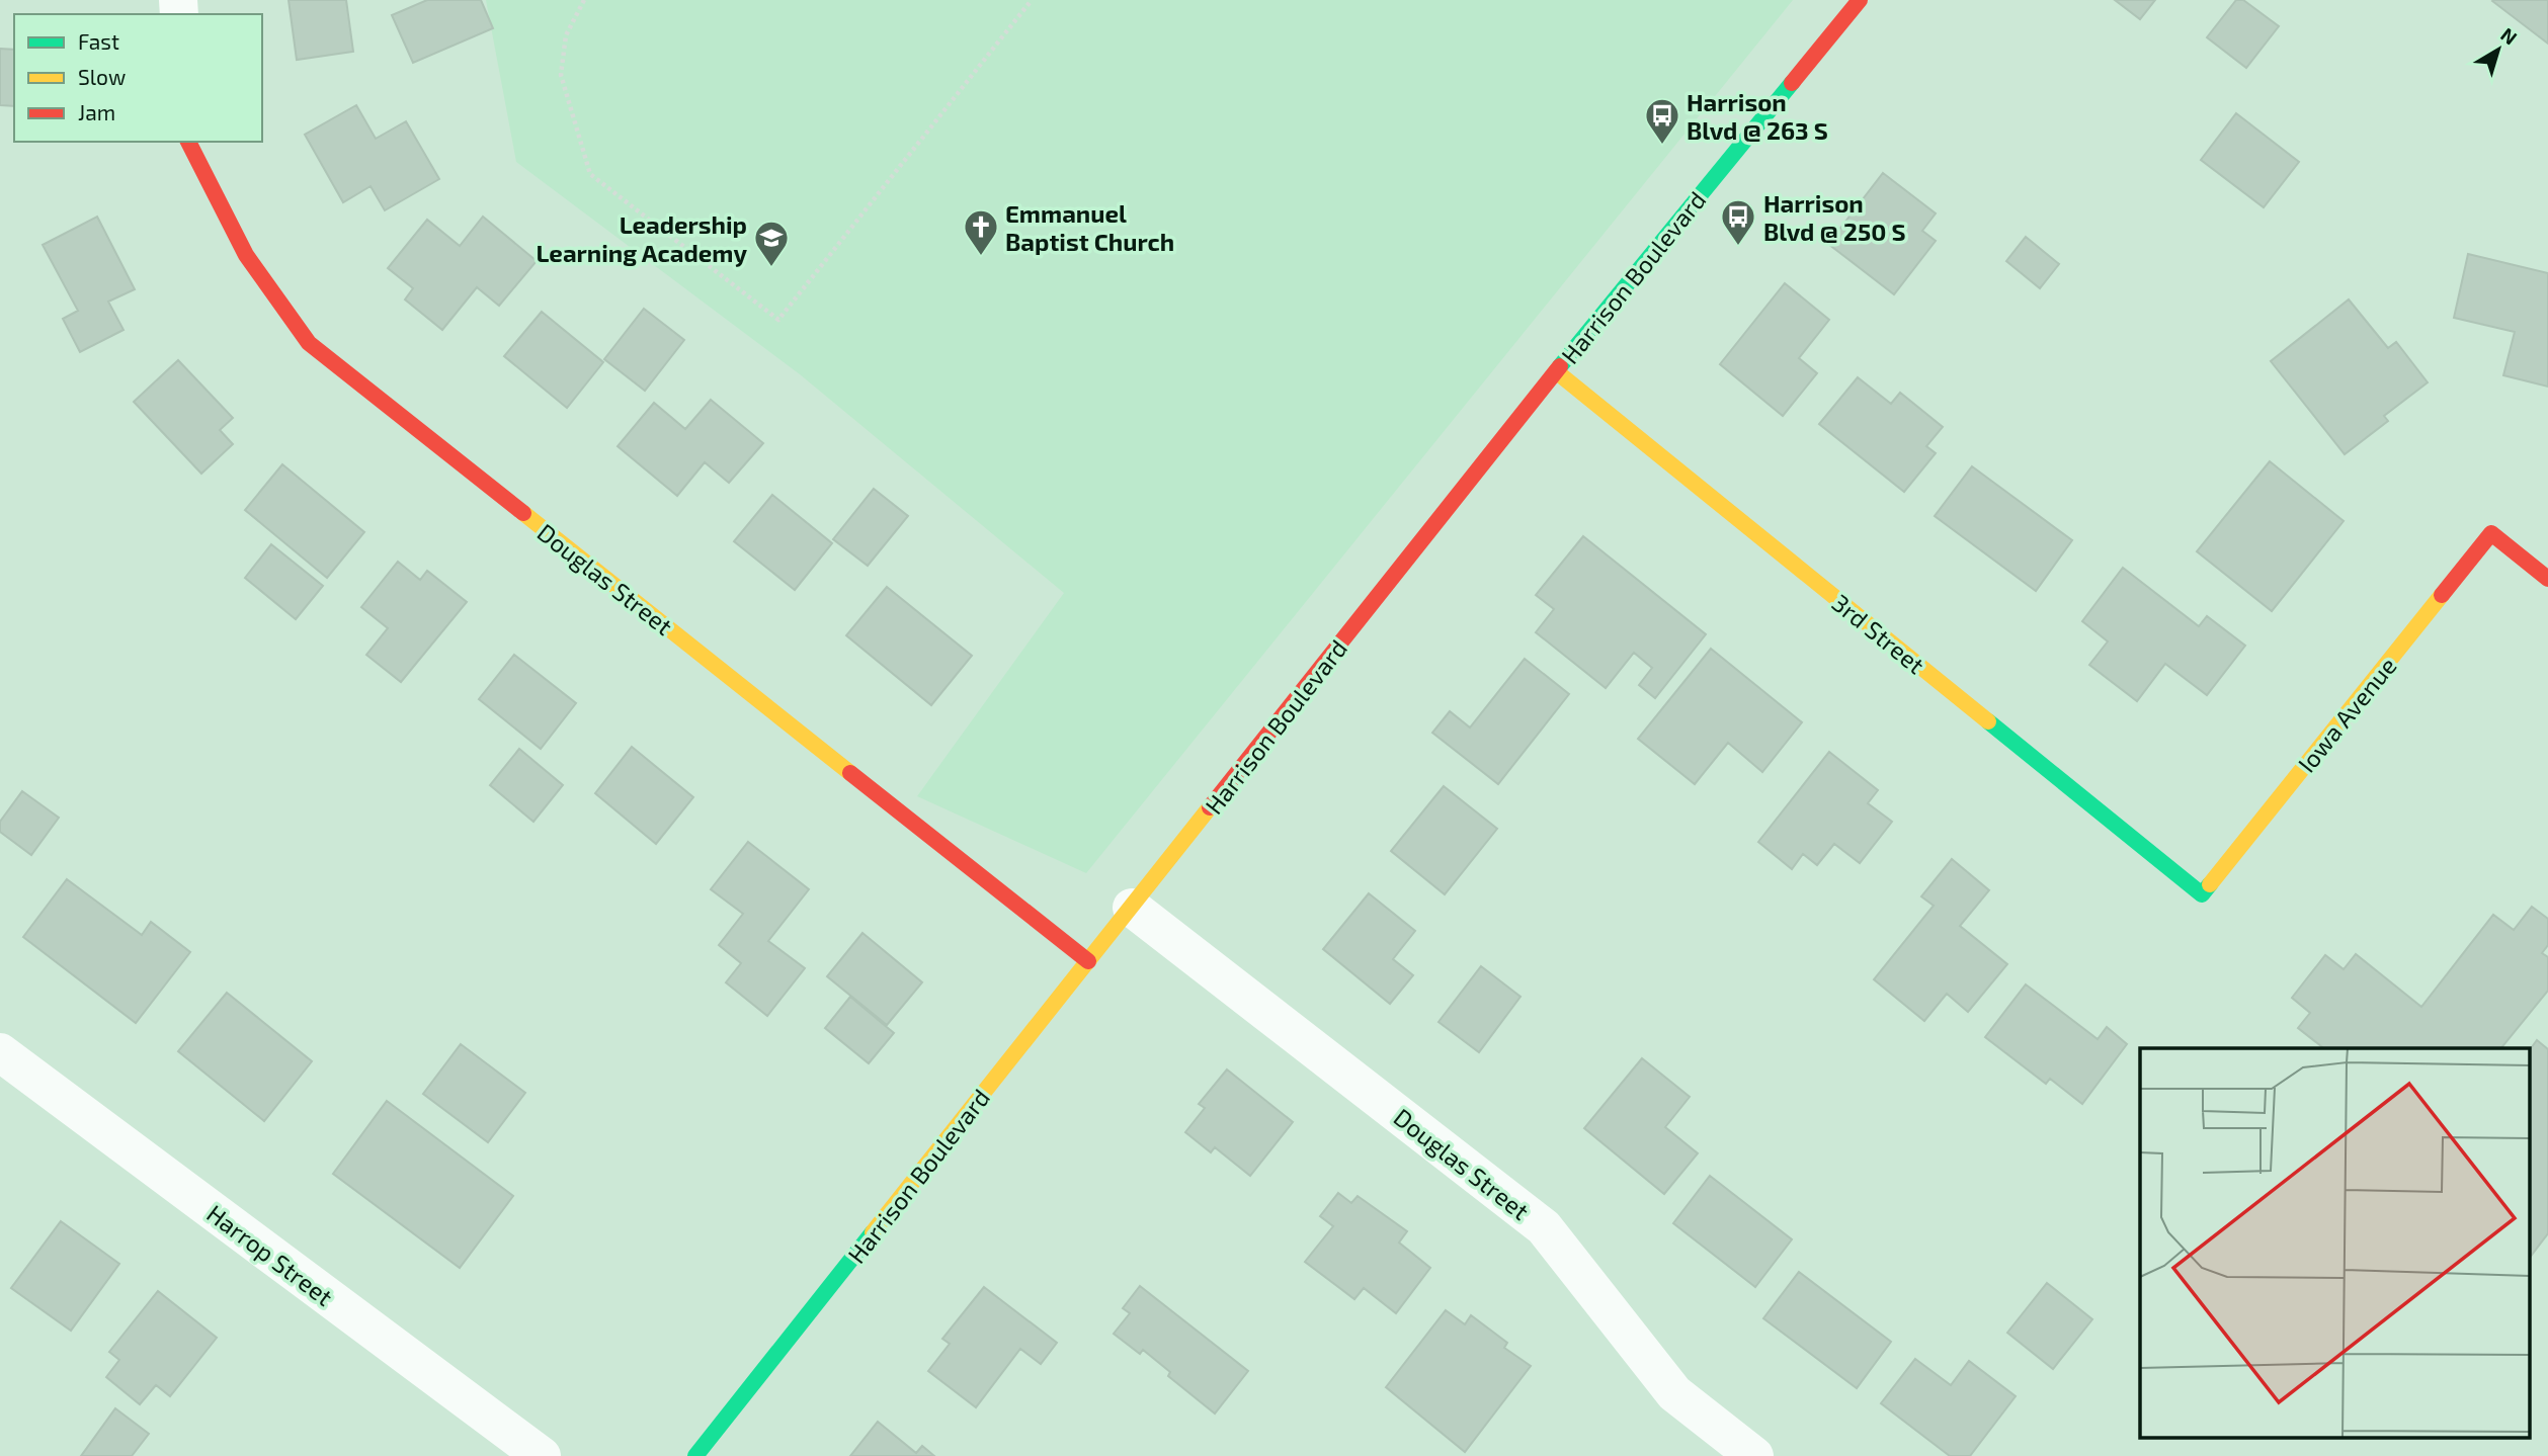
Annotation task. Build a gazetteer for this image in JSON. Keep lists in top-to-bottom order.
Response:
{
  "streets": {
    "street": [
      "Harrison Boulevard",
      "Douglas Street",
      "3rd Street",
      "Iowa Avenue",
      "Harrop Street"
    ]
  },
  "crossings": [
    ["Harrison Boulevard", "Douglas Street"],
    ["Harrison Boulevard", "3rd Street"],
    ["3rd Street", "Iowa Avenue"]
  ],
  "places": {
    "bus stop": ["Harrison Blvd @ 263 S", "Harrison Blvd @ 250 S"],
    "church": ["Emmanuel Baptist Church"],
    "school or university": ["Leadership Learning Academy"]
  },
  "legend": ["Fast", "Slow", "Jam"],
  "north": "top right"
}
